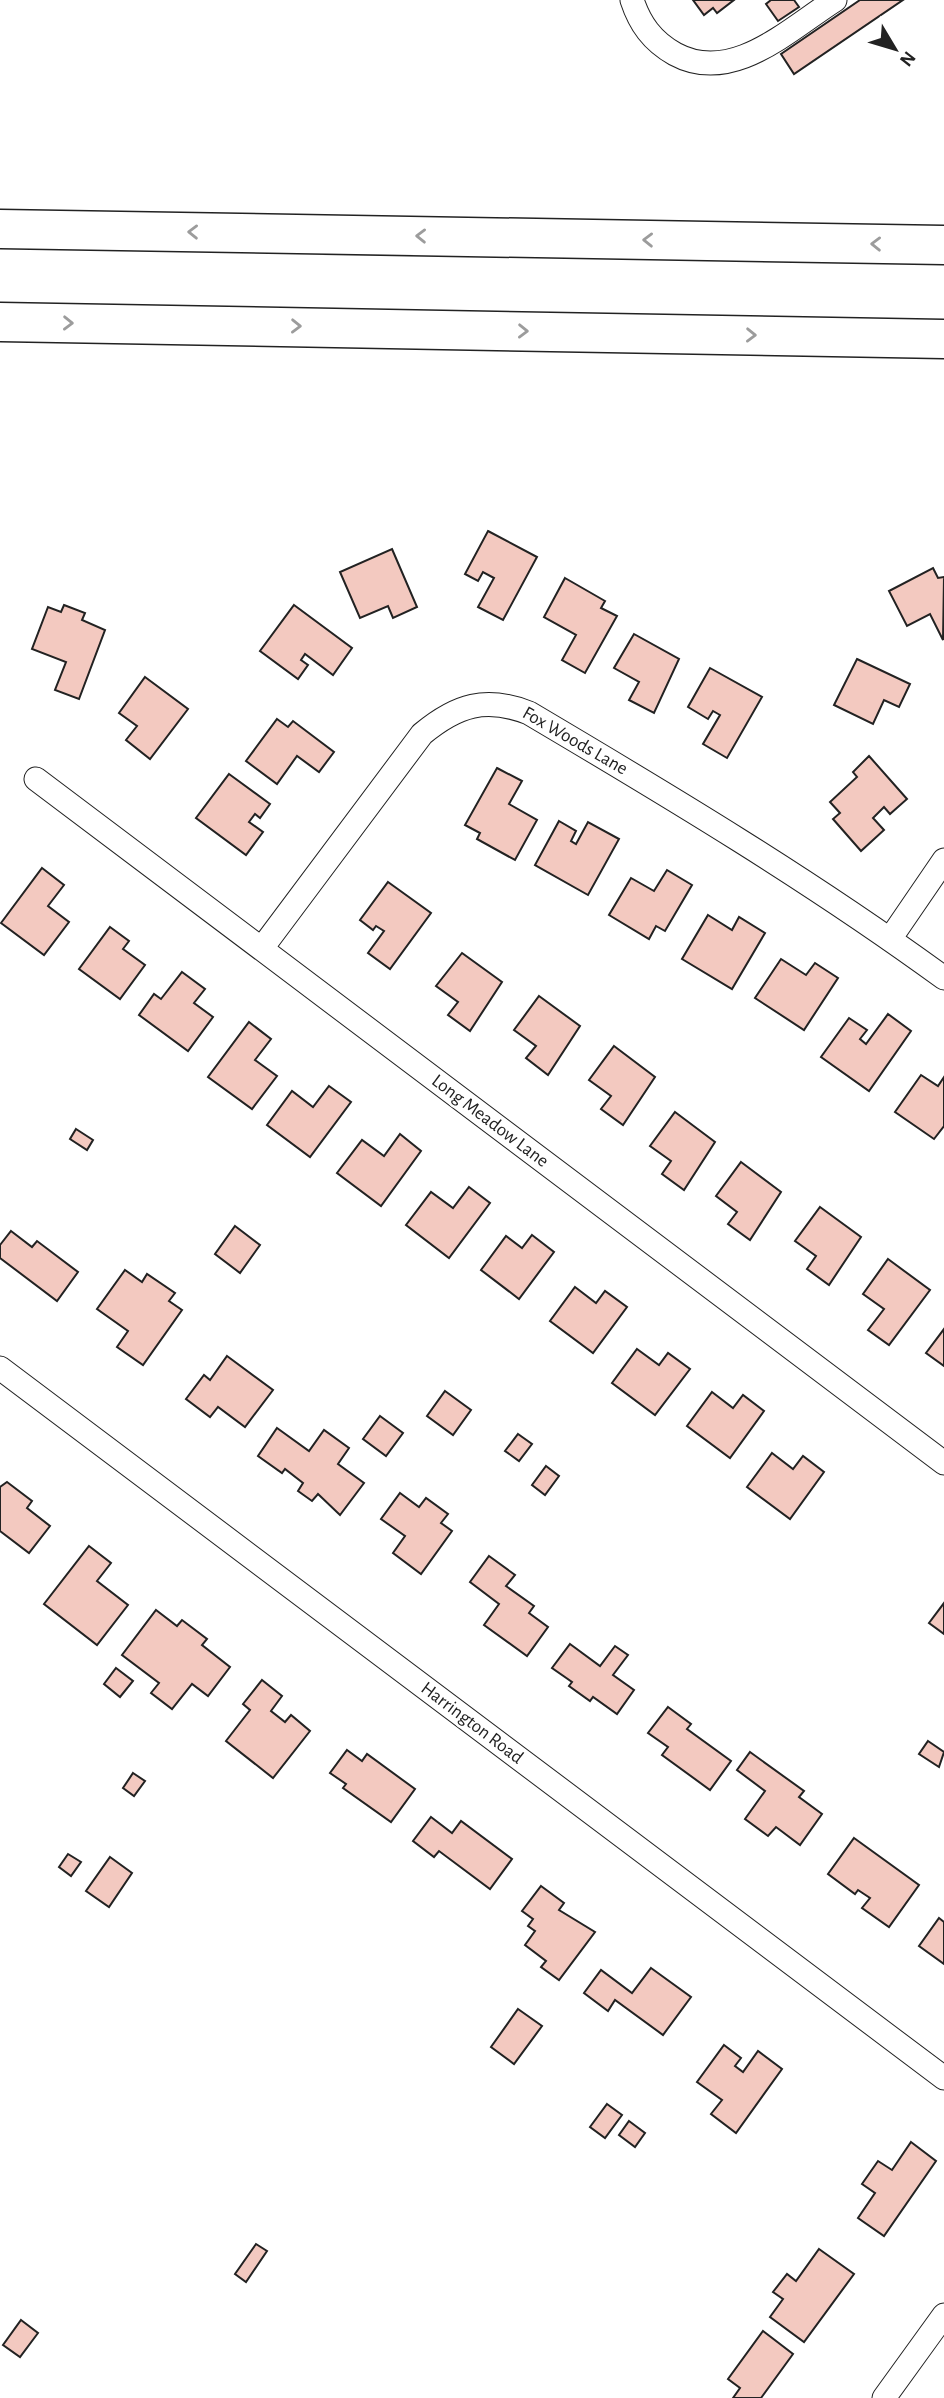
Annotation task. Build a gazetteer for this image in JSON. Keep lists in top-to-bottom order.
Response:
{
  "streets": {
    "street": ["Fox Woods Lane", "Long Meadow Lane", "Harrington Road"]
  },
  "crossings": [
    ["Fox Woods Lane", "Long Meadow Lane"]
  ],
  "north": "bottom right"
}
